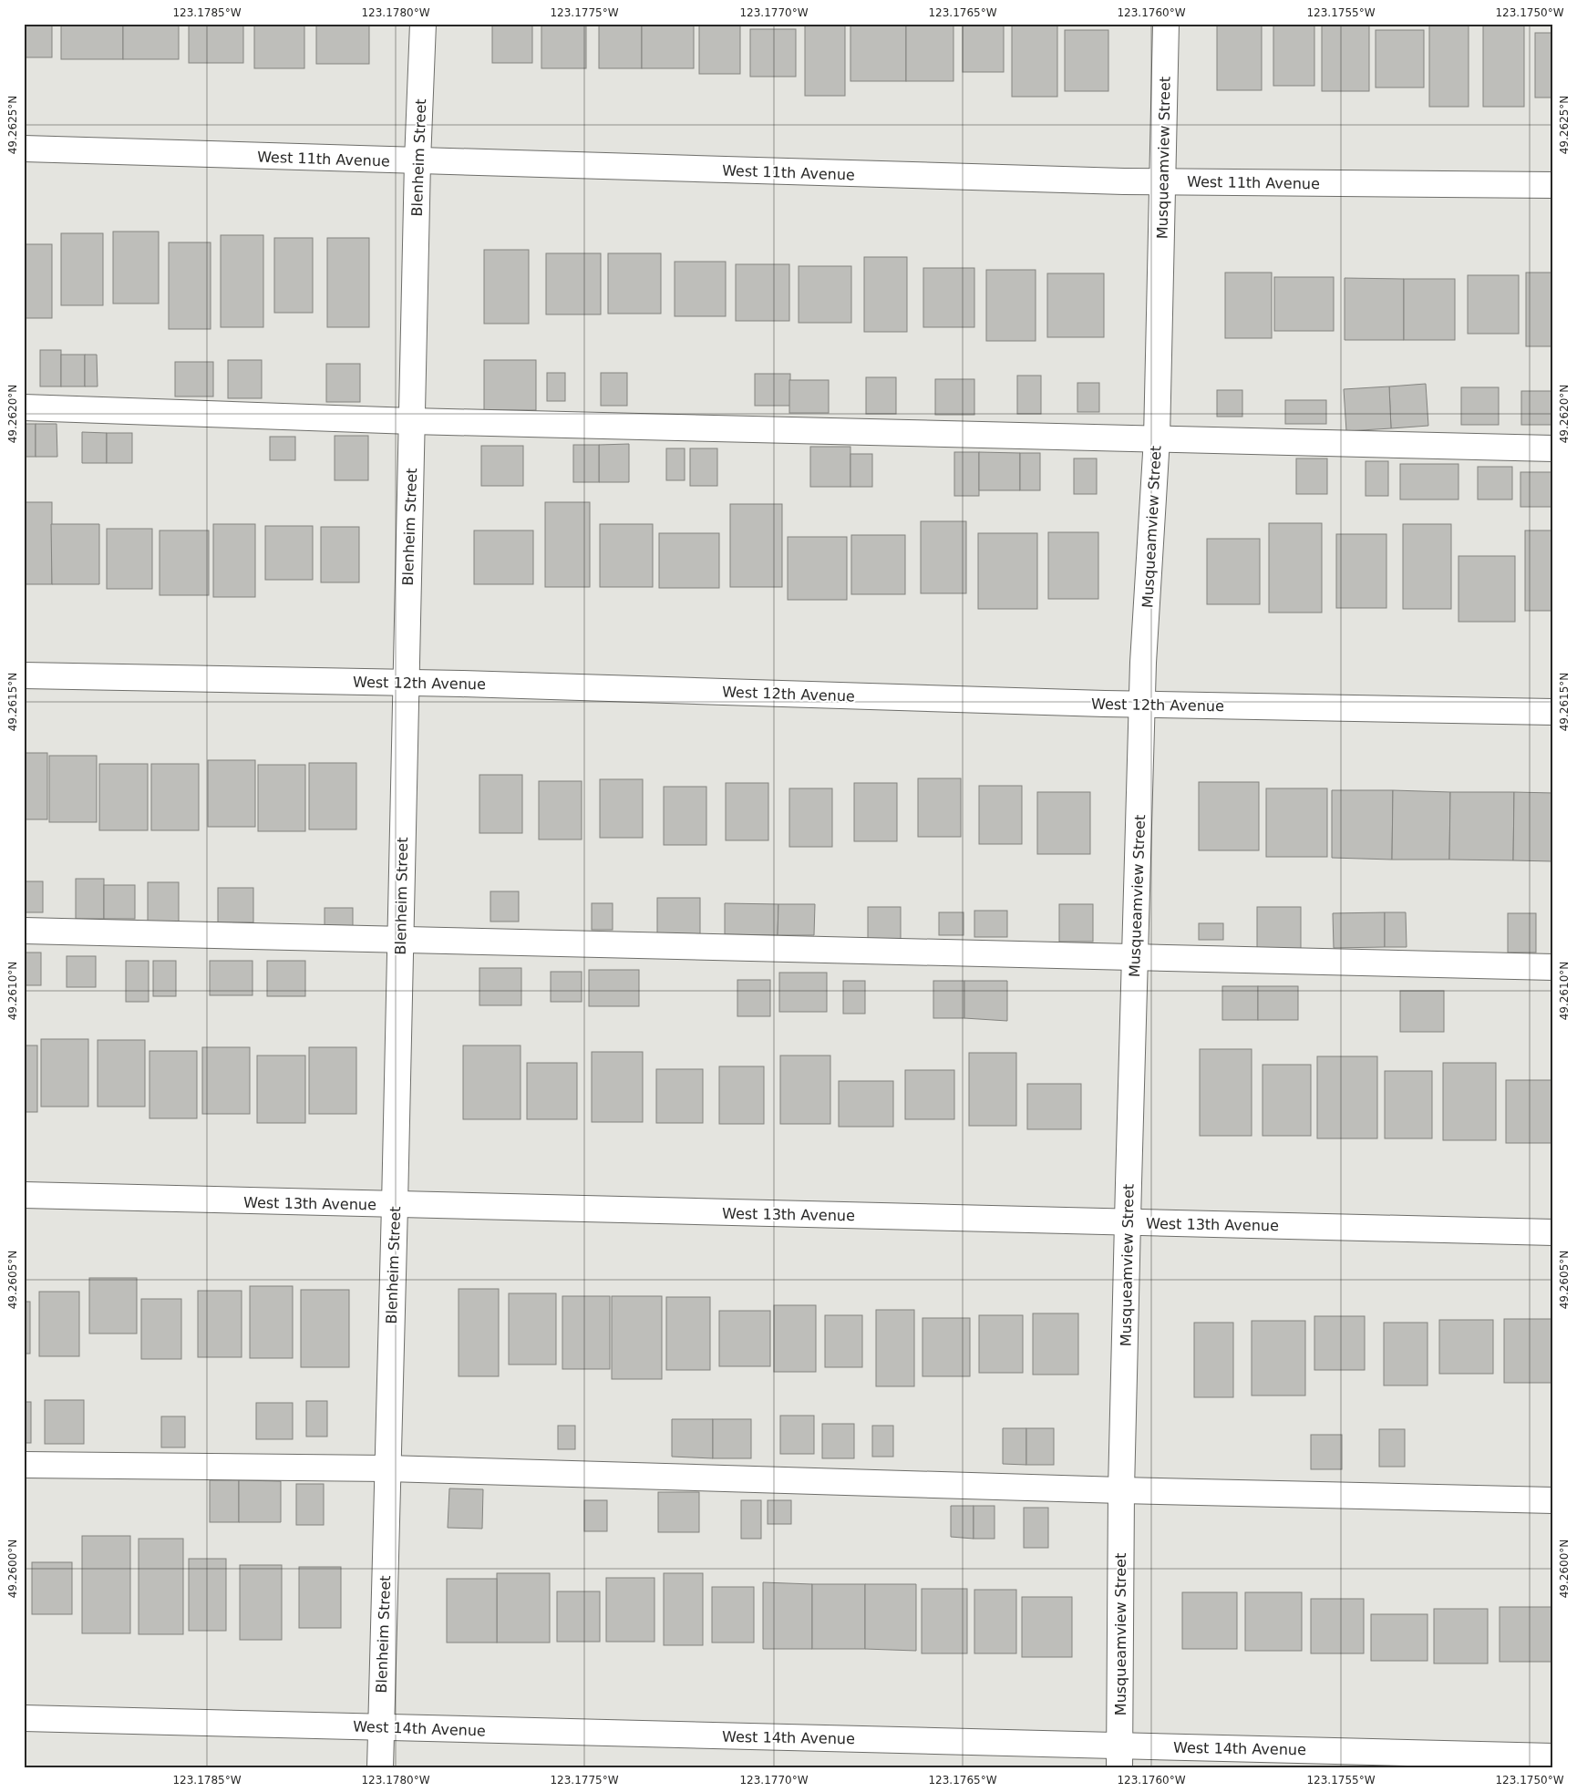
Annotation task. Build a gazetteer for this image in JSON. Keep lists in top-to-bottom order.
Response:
{
  "streets": {
    "street": [
      "Blenheim Street",
      "Musqueamview Street",
      "West 11th Avenue",
      "West 12th Avenue",
      "West 13th Avenue",
      "West 14th Avenue"
    ]
  },
  "crossings": [
    ["Blenheim Street", "West 11th Avenue"],
    ["Blenheim Street", "West 12th Avenue"],
    ["Blenheim Street", "West 13th Avenue"],
    ["Blenheim Street", "West 14th Avenue"],
    ["Musqueamview Street", "West 11th Avenue"],
    ["Musqueamview Street", "West 12th Avenue"],
    ["Musqueamview Street", "West 13th Avenue"],
    ["Musqueamview Street", "West 14th Avenue"]
  ],
  "coordinates": [
    "123.1785°W",
    "123.1780°W",
    "123.1775°W",
    "123.1770°W",
    "123.1765°W",
    "123.1760°W",
    "123.1755°W",
    "123.1750°W",
    "49.2625°N",
    "49.2620°N",
    "49.2615°N",
    "49.2610°N",
    "49.2605°N",
    "49.2600°N"
  ]
}
